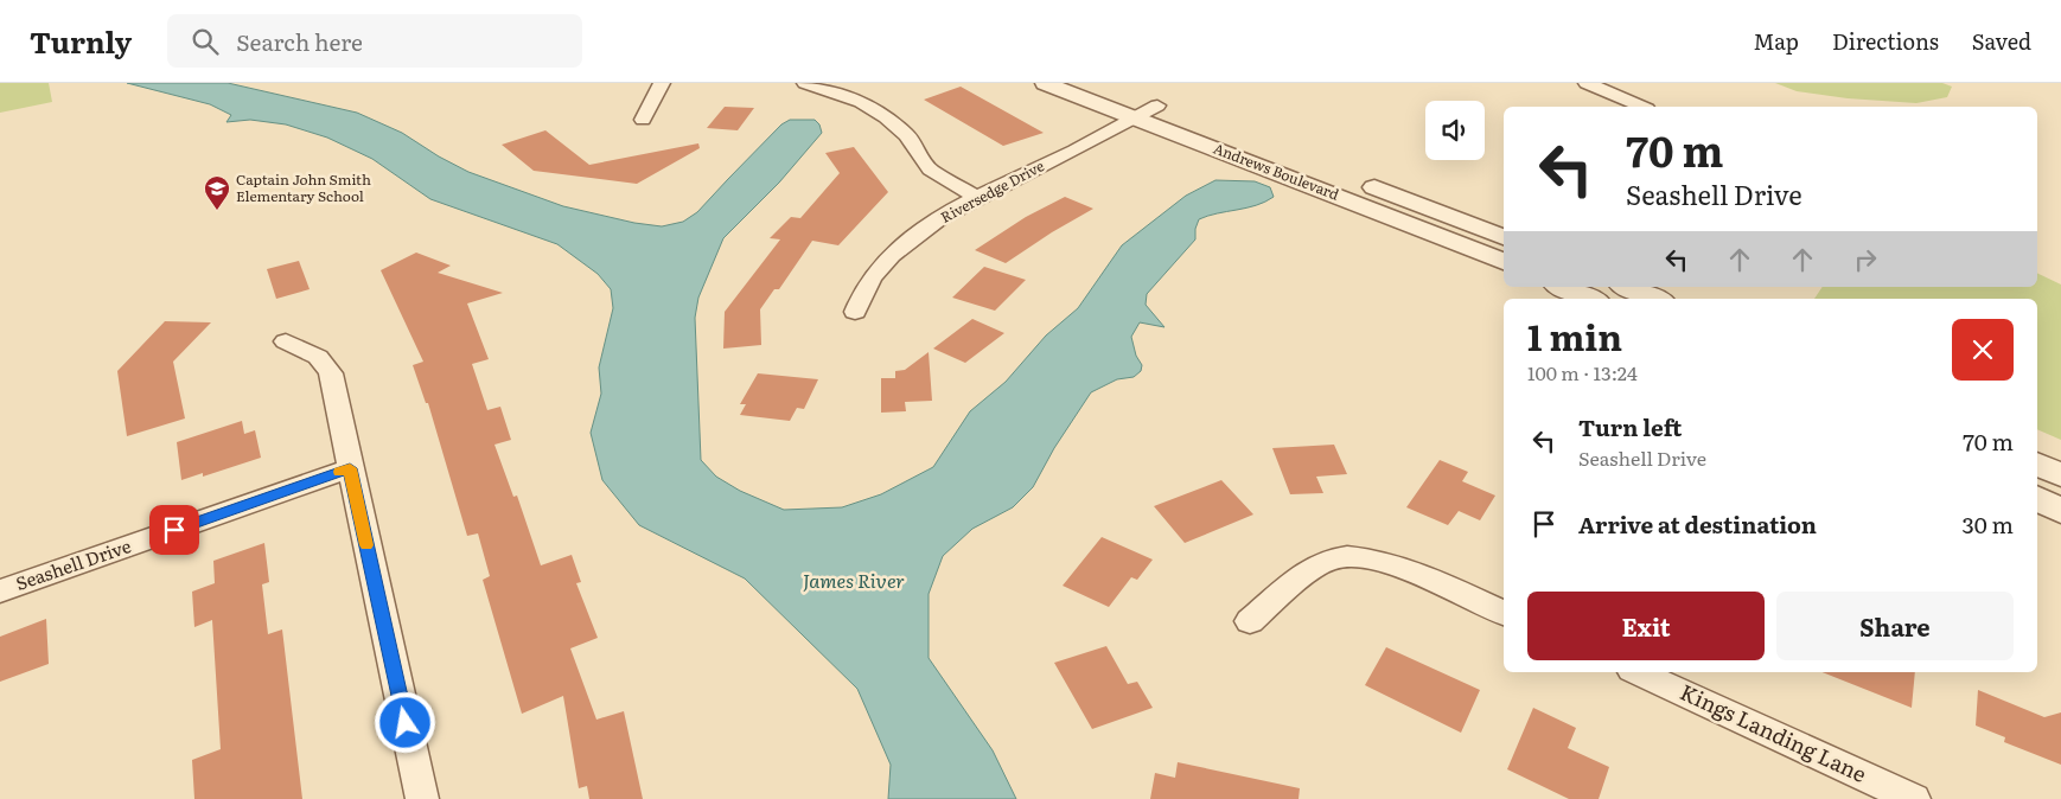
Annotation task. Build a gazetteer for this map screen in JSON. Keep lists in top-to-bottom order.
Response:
{
  "streets": {
    "street": [
      "Andrews Boulevard",
      "Riversedge Drive",
      "Seashell Drive",
      "Kings Landing Lane"
    ]
  },
  "crossings": [
    ["Andrews Boulevard", "Riversedge Drive"]
  ],
  "water": ["James River"],
  "places": {
    "school or university": ["Captain John Smith Elementary School"]
  },
  "page": {
    "header": "Turnly",
    "search": "Search here",
    "nav": ["Map", "Directions", "Saved"],
    "turn": ["70 m", "Seashell Drive"],
    "heading": ["1 min", "100 m · 13:24"],
    "list": [
      {
        "name": "Turn left",
        "note": "Seashell Drive",
        "value": "70 m"
      },
      {
        "name": "Arrive at destination",
        "value": "30 m"
      }
    ],
    "buttons": ["Exit", "Share"]
  }
}
